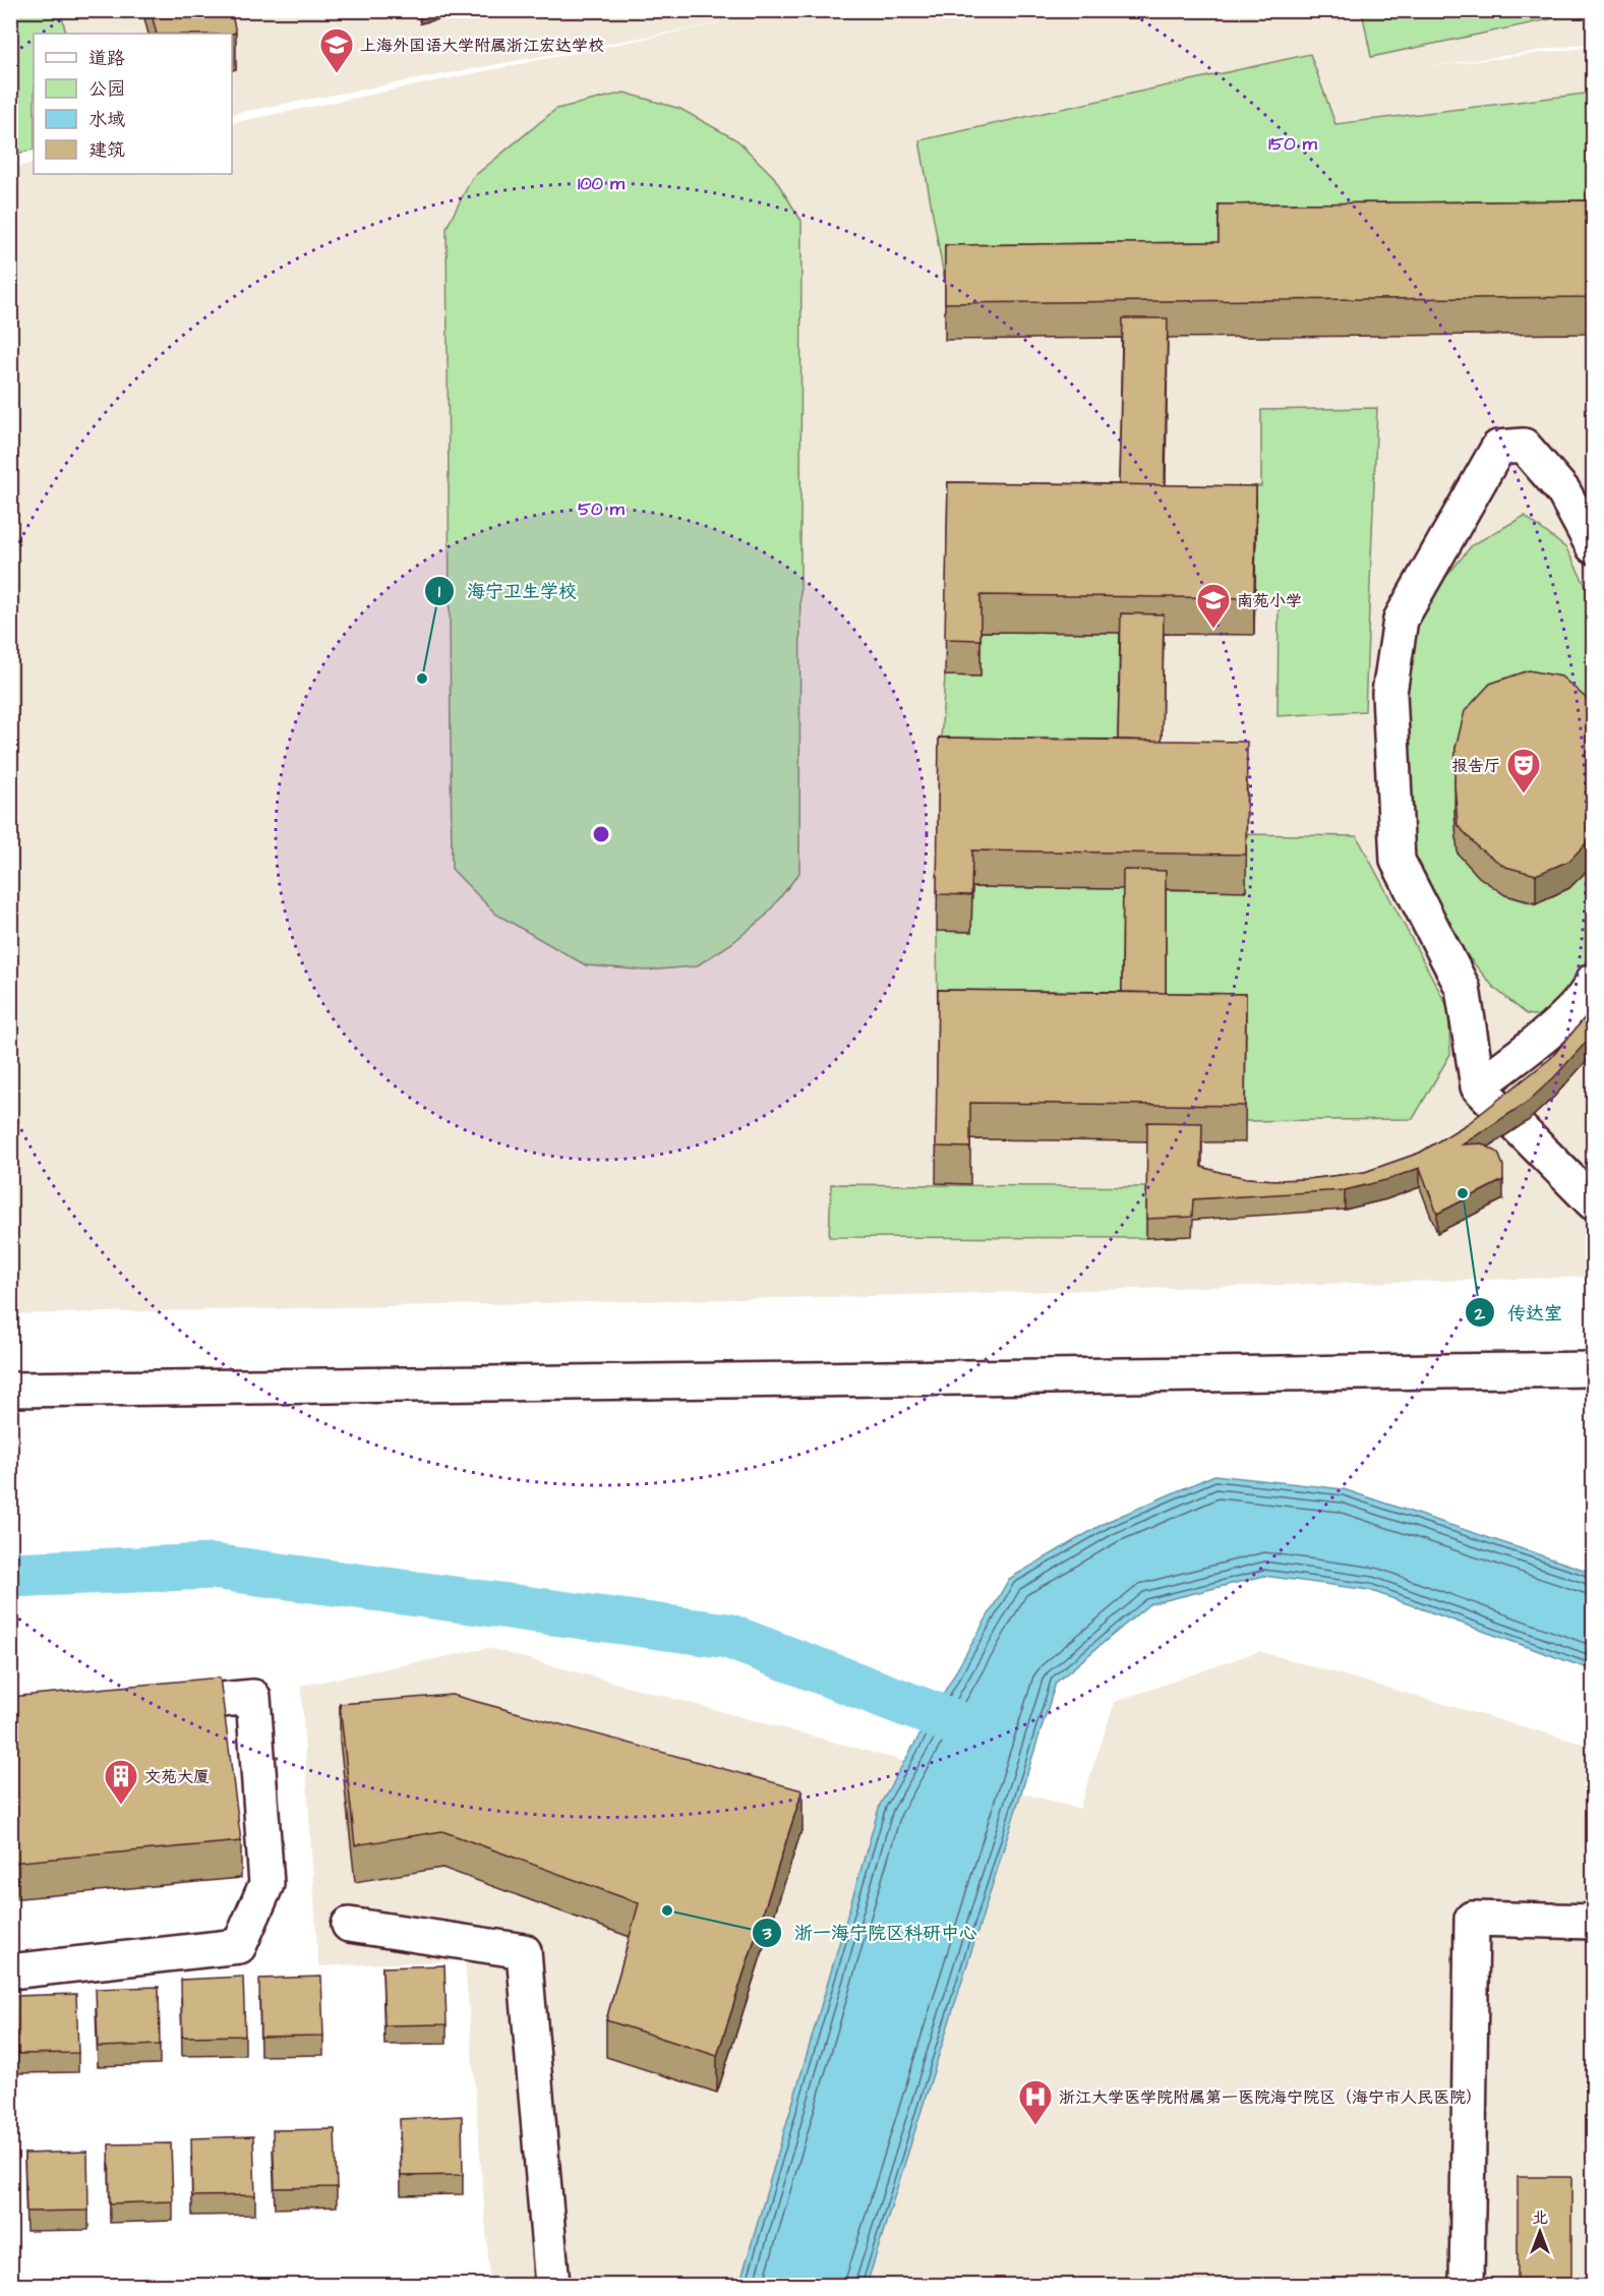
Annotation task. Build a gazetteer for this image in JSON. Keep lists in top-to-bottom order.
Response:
{
  "places": {
    "school or university": ["上海外国语大学附属浙江宏达学校", "南苑小学"],
    "other": ["海宁卫生学校", "传达室", "浙一海宁院区科研中心"],
    "theatre": ["报告厅"],
    "building": ["文苑大厦"],
    "hospital": ["浙江大学医学院附属第一医院海宁院区（海宁市人民医院）"]
  },
  "legend": [
    "道路",
    "公园",
    "水域",
    "建筑"
  ],
  "north": "top",
  "rings": ["150 m", "100 m", "50 m"]
}
